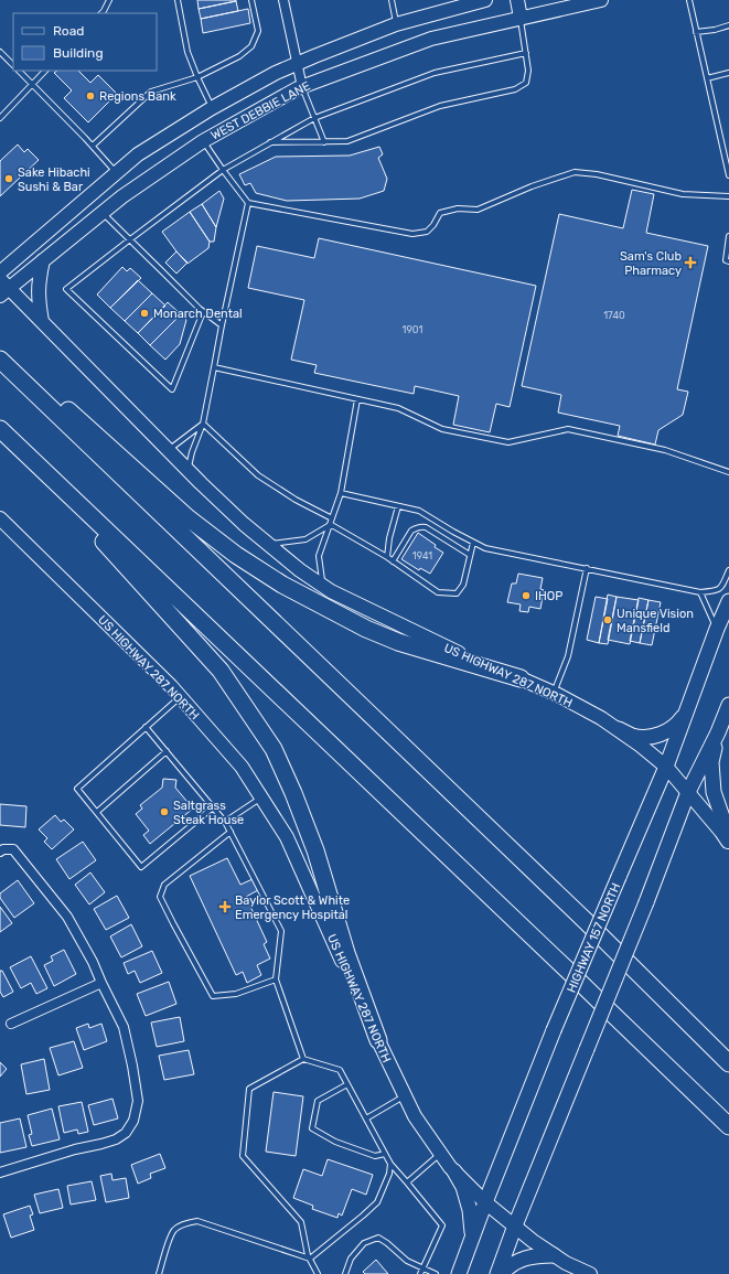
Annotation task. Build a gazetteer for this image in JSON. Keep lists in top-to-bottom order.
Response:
{
  "streets": {
    "main road": ["WEST DEBBIE LANE", "US HIGHWAY 287 NORTH", "HIGHWAY 157 NORTH"]
  },
  "crossings": [
    ["WEST DEBBIE LANE", "US HIGHWAY 287 NORTH"],
    ["US HIGHWAY 287 NORTH", "HIGHWAY 157 NORTH"]
  ],
  "places": {
    "other": [
      "Regions Bank",
      "Sake Hibachi Sushi & Bar",
      "Monarch Dental",
      "IHOP",
      "Unique Vision Mansfield",
      "Saltgrass Steak House"
    ],
    "health": ["Sam's Club Pharmacy", "Baylor Scott & White Emergency Hospital"]
  },
  "house_numbers": ["1740", "1901", "1941"],
  "legend": ["Road", "Building"]
}
